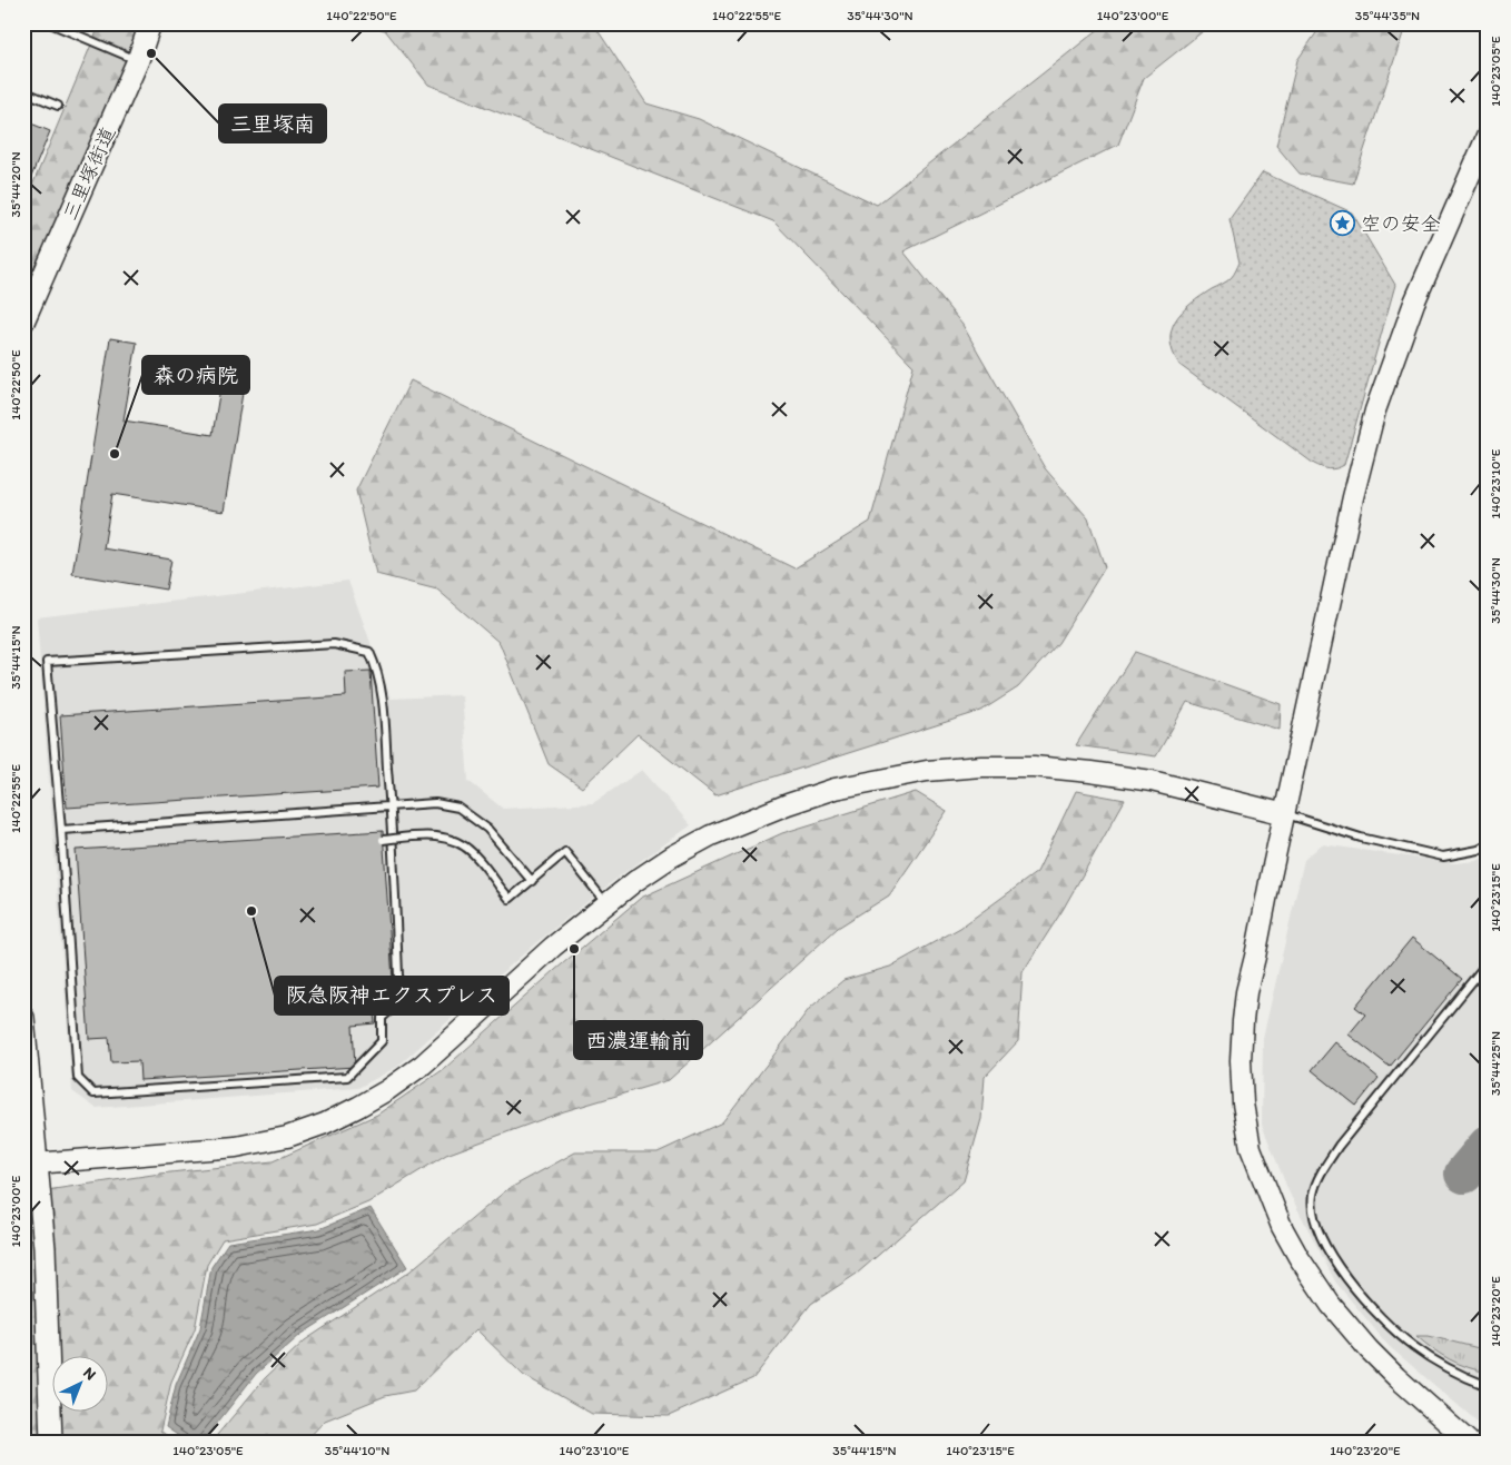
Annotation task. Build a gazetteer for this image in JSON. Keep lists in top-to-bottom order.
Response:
{
  "streets": {
    "main road": ["三里塚街道"]
  },
  "places": {
    "other": [
      "三里塚南",
      "森の病院",
      "阪急阪神エクスプレス",
      "西濃運輸前"
    ],
    "place": ["空の安全"]
  },
  "north": "top right",
  "coordinates": [
    "140°22'50\"E",
    "140°22'55\"E",
    "35°44'30\"N",
    "140°23'00\"E",
    "35°44'35\"N",
    "140°23'05\"E",
    "35°44'20\"N",
    "140°23'10\"E",
    "35°44'15\"N",
    "140°23'15\"E",
    "35°44'25\"N",
    "140°23'20\"E",
    "35°44'10\"N"
  ]
}
